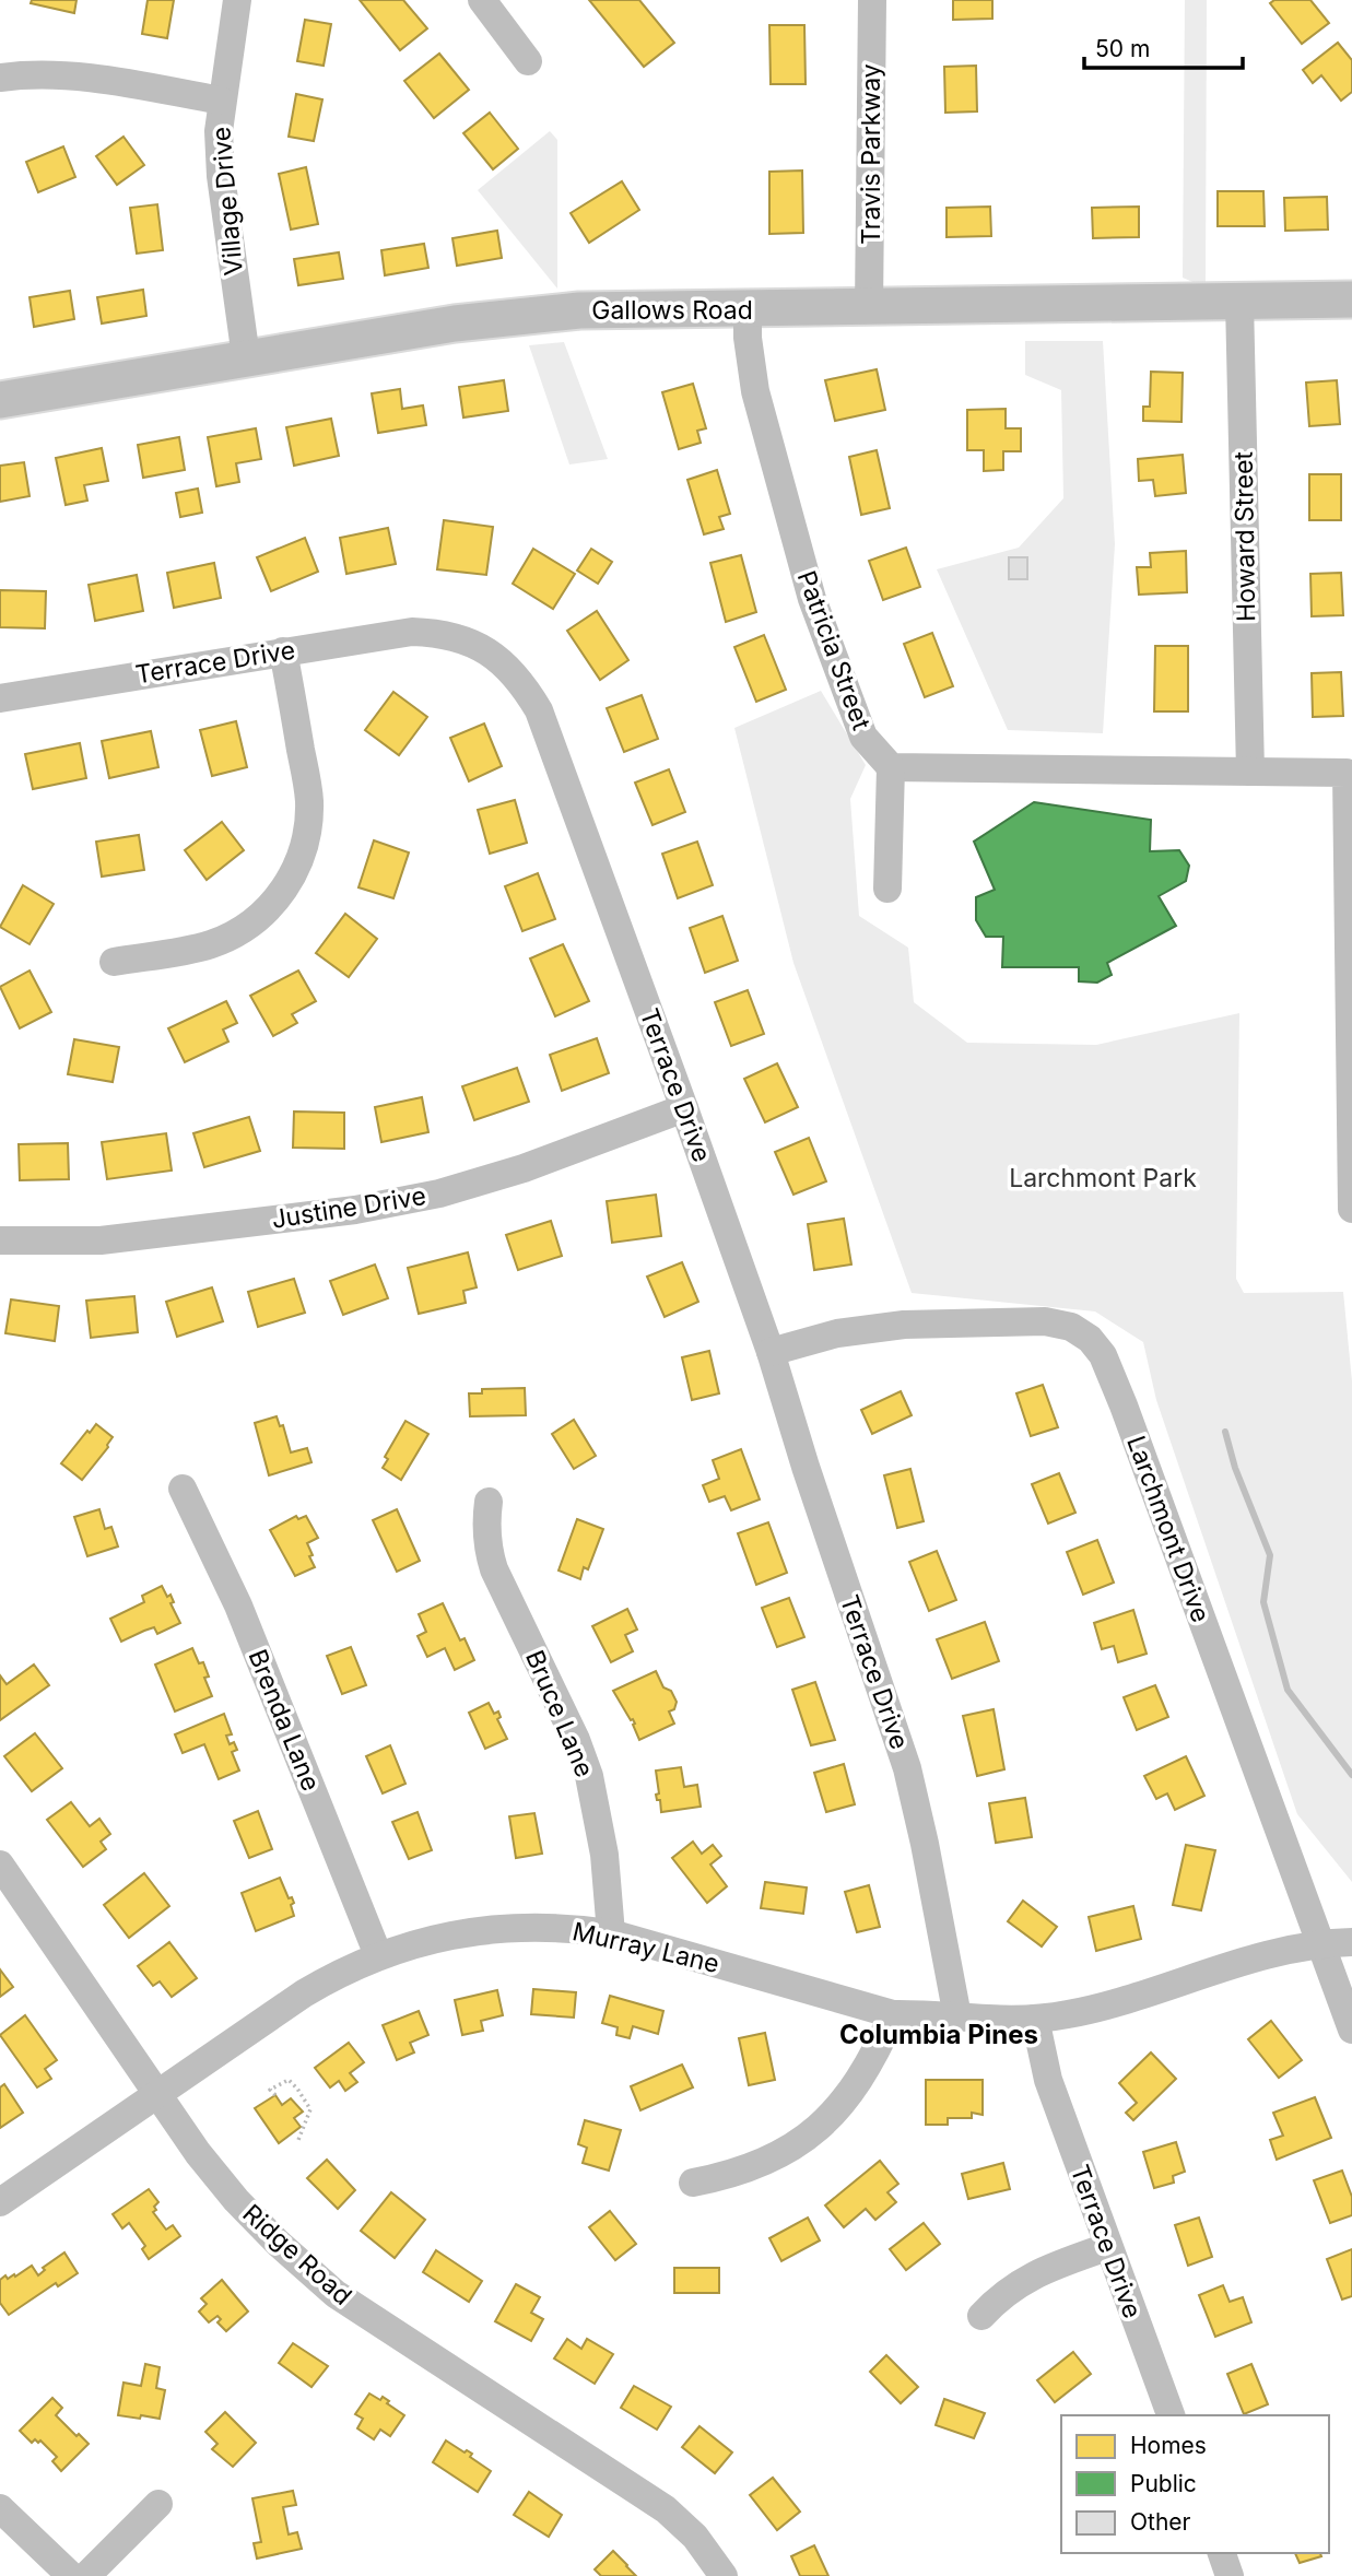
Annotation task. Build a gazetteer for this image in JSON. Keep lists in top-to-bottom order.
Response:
{
  "streets": {
    "main road": ["Gallows Road"],
    "street": [
      "Travis Parkway",
      "Village Drive",
      "Howard Street",
      "Patricia Street",
      "Terrace Drive",
      "Justine Drive",
      "Larchmont Drive",
      "Bruce Lane",
      "Brenda Lane",
      "Murray Lane",
      "Ridge Road"
    ]
  },
  "crossings": [
    ["Travis Parkway", "Gallows Road"],
    ["Village Drive", "Gallows Road"],
    ["Gallows Road", "Howard Street"],
    ["Gallows Road", "Patricia Street"],
    ["Terrace Drive", "Justine Drive"],
    ["Terrace Drive", "Larchmont Drive"],
    ["Terrace Drive", "Murray Lane"],
    ["Larchmont Drive", "Murray Lane"],
    ["Bruce Lane", "Murray Lane"],
    ["Brenda Lane", "Murray Lane"],
    ["Murray Lane", "Ridge Road"]
  ],
  "districts": ["Columbia Pines"],
  "parks": ["Larchmont Park"],
  "legend": ["Homes", "Public", "Other"],
  "scale_bar": "50 m"
}
